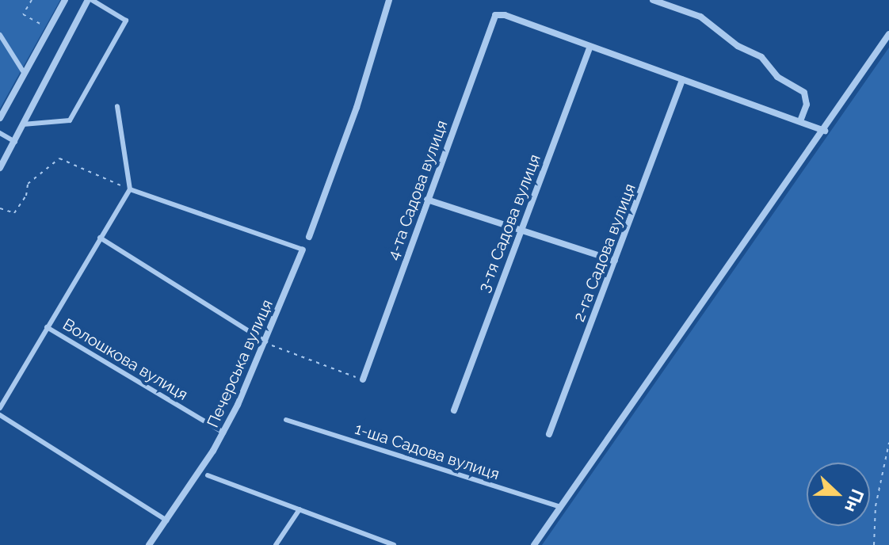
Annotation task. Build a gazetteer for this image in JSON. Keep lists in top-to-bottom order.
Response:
{
  "streets": {
    "street": [
      "4-та Садова вулиця",
      "3-тя Садова вулиця",
      "2-га Садова вулиця",
      "Печерська вулиця"
    ],
    "lane": ["Волошкова вулиця", "1-ша Садова вулиця"]
  },
  "crossings": [
    ["4-та Садова вулиця", "3-тя Садова вулиця"],
    ["Волошкова вулиця", "Печерська вулиця"]
  ],
  "north": "right"
}
